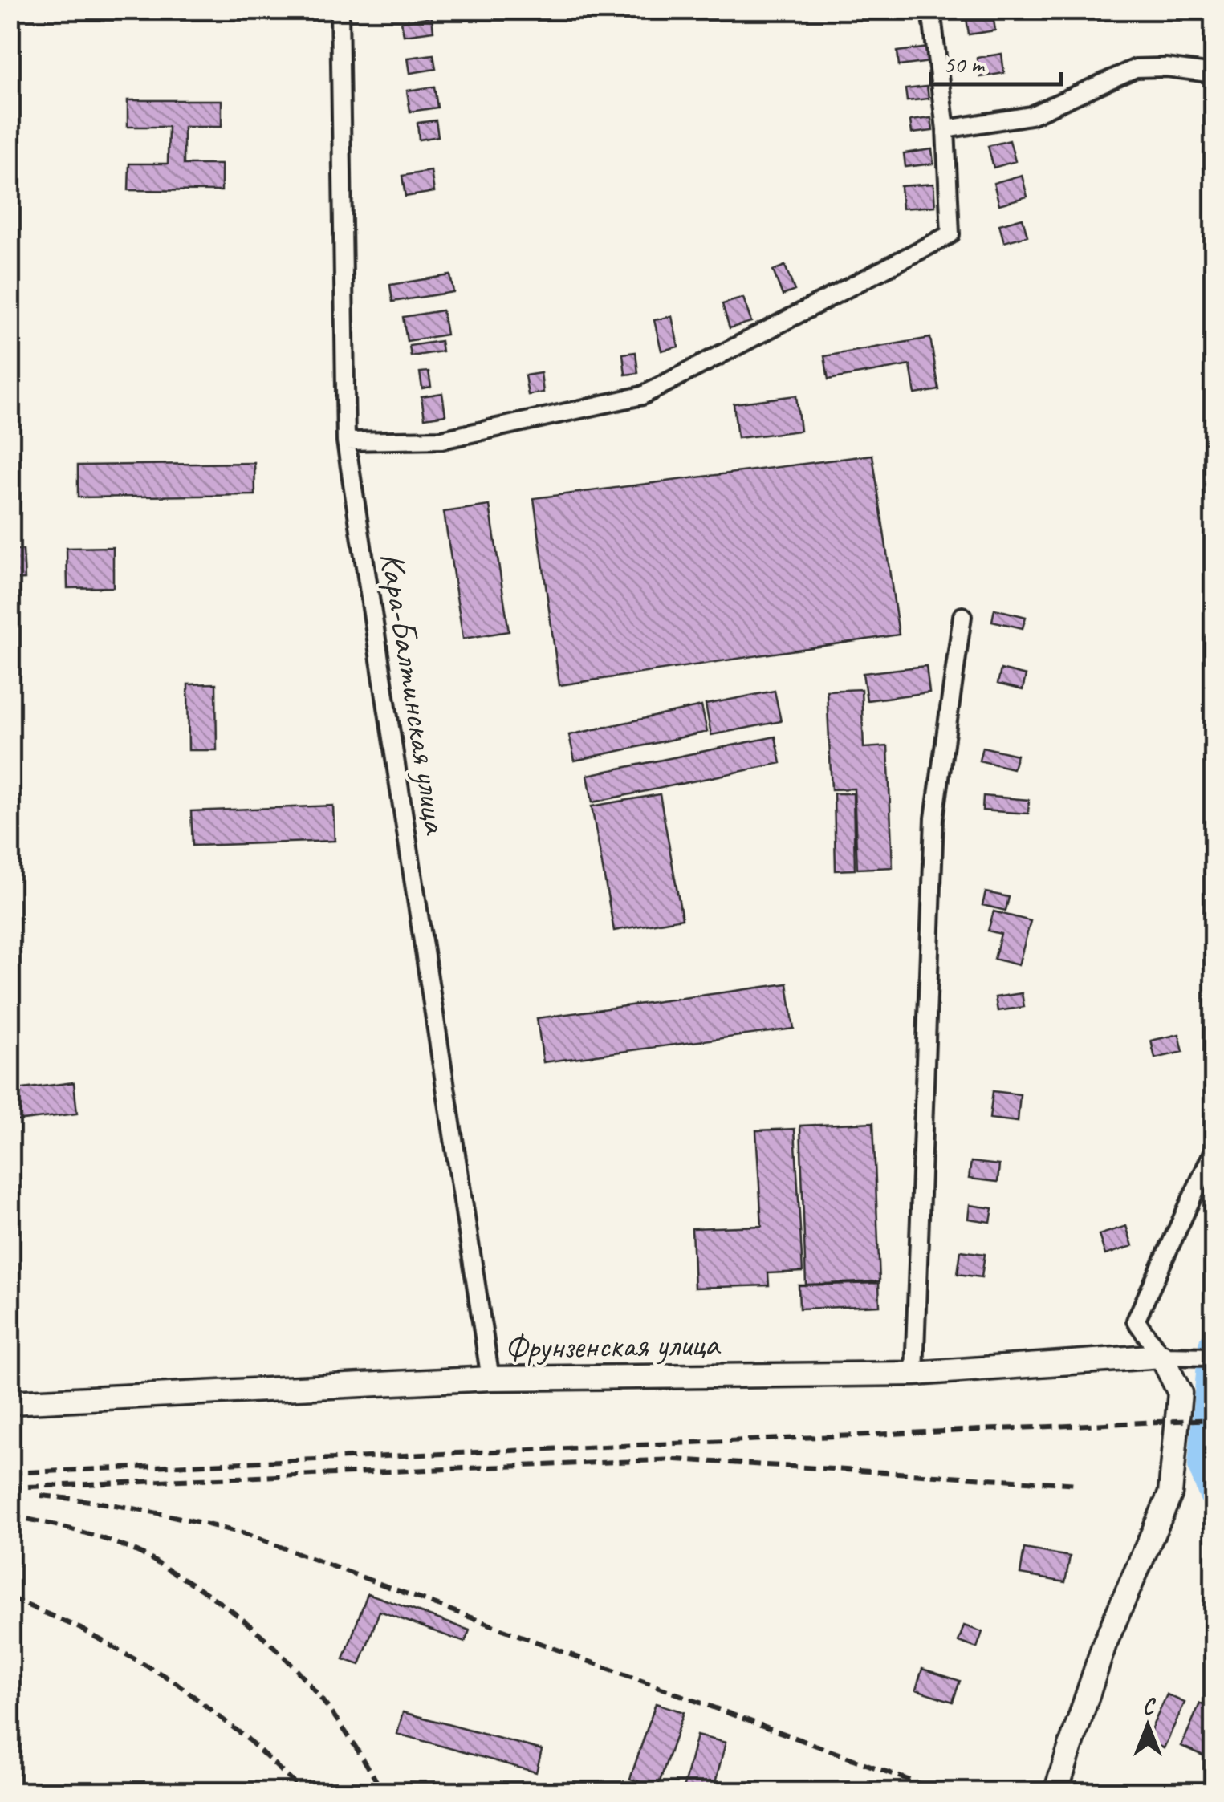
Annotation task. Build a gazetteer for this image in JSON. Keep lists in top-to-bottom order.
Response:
{
  "streets": {
    "street": ["Кара-Балтинская улица", "Фрунзенская улица"]
  },
  "crossings": [
    ["Кара-Балтинская улица", "Фрунзенская улица"]
  ],
  "scale_bar": "50 m",
  "north": "top"
}
